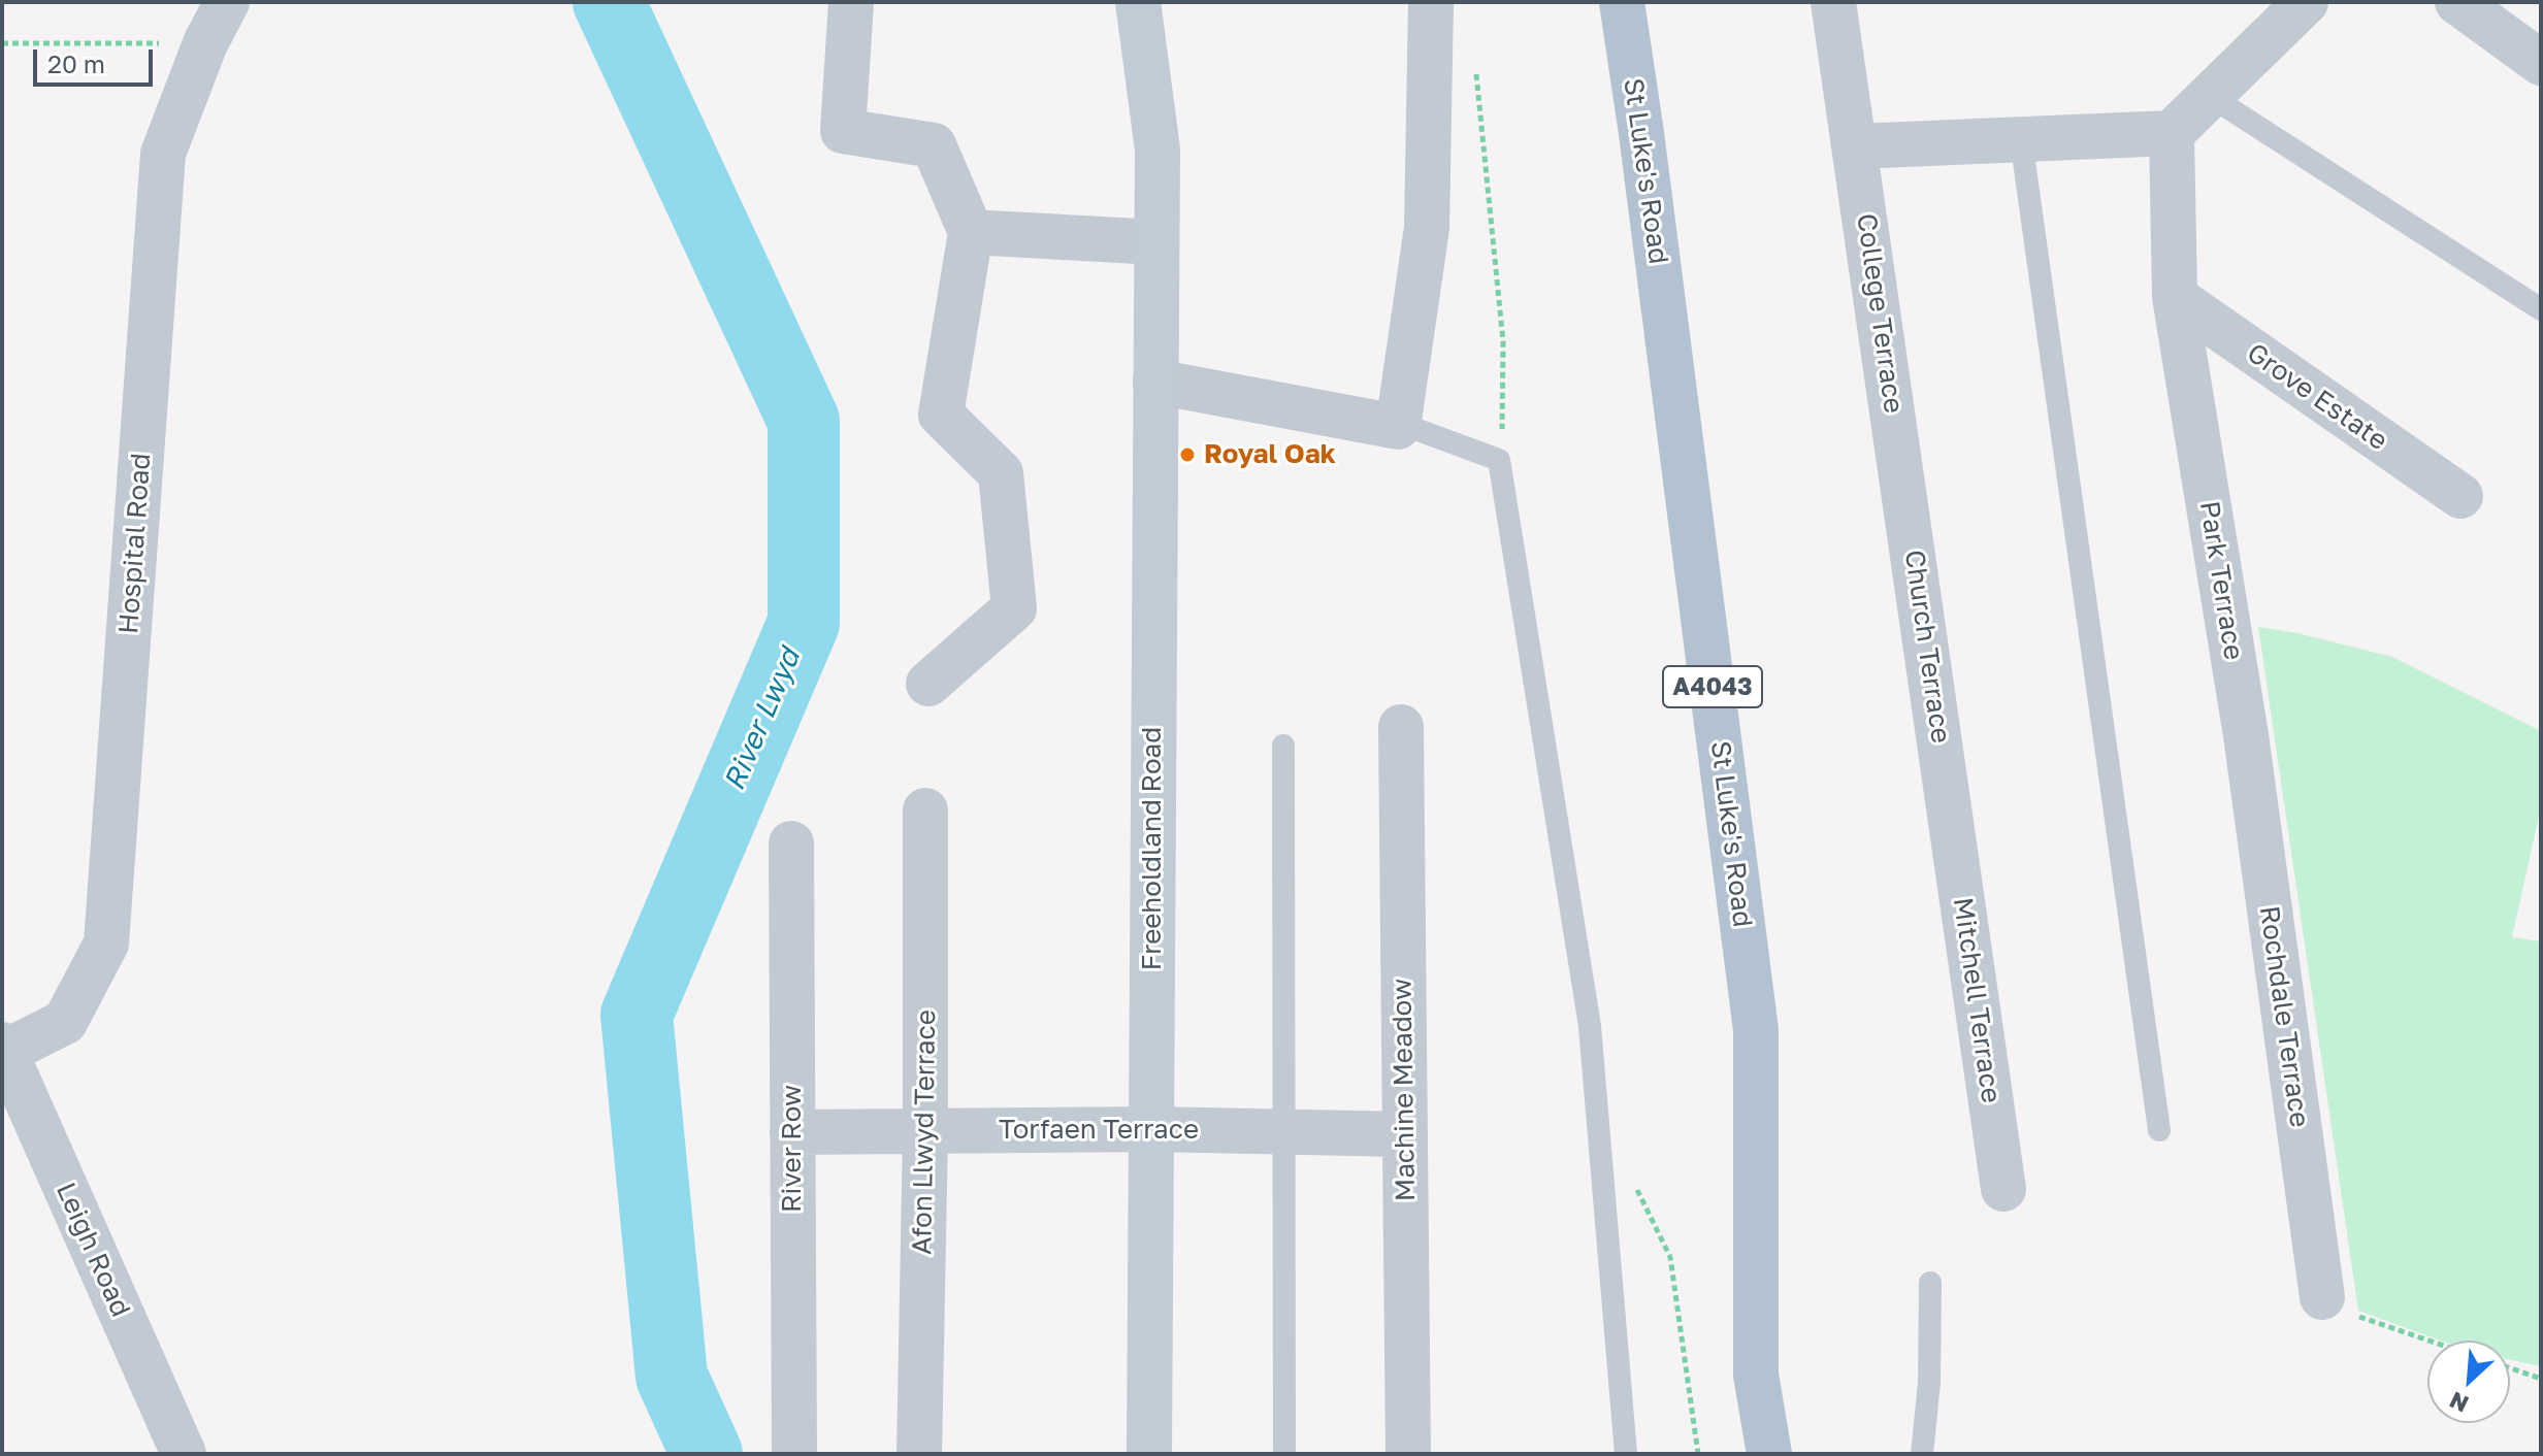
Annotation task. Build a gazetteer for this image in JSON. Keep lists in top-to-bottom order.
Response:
{
  "streets": {
    "main road": ["St Luke's Road", "A4043", "Freeholdland Road"],
    "street": [
      "College Terrace",
      "Grove Estate",
      "Hospital Road",
      "Park Terrace",
      "Church Terrace",
      "Mitchell Terrace",
      "Rochdale Terrace",
      "Machine Meadow",
      "Torfaen Terrace",
      "Afon Llwyd Terrace",
      "River Row",
      "Leigh Road"
    ]
  },
  "crossings": [
    ["College Terrace", "Church Terrace"],
    ["Grove Estate", "Park Terrace"],
    ["Hospital Road", "Leigh Road"],
    ["Park Terrace", "Rochdale Terrace"],
    ["Church Terrace", "Mitchell Terrace"],
    ["Freeholdland Road", "Torfaen Terrace"],
    ["Machine Meadow", "Torfaen Terrace"],
    ["Torfaen Terrace", "Afon Llwyd Terrace"],
    ["Torfaen Terrace", "River Row"]
  ],
  "water": ["River Lwyd"],
  "places": ["Royal Oak"],
  "scale_bar": "20 m",
  "north": "bottom left"
}
